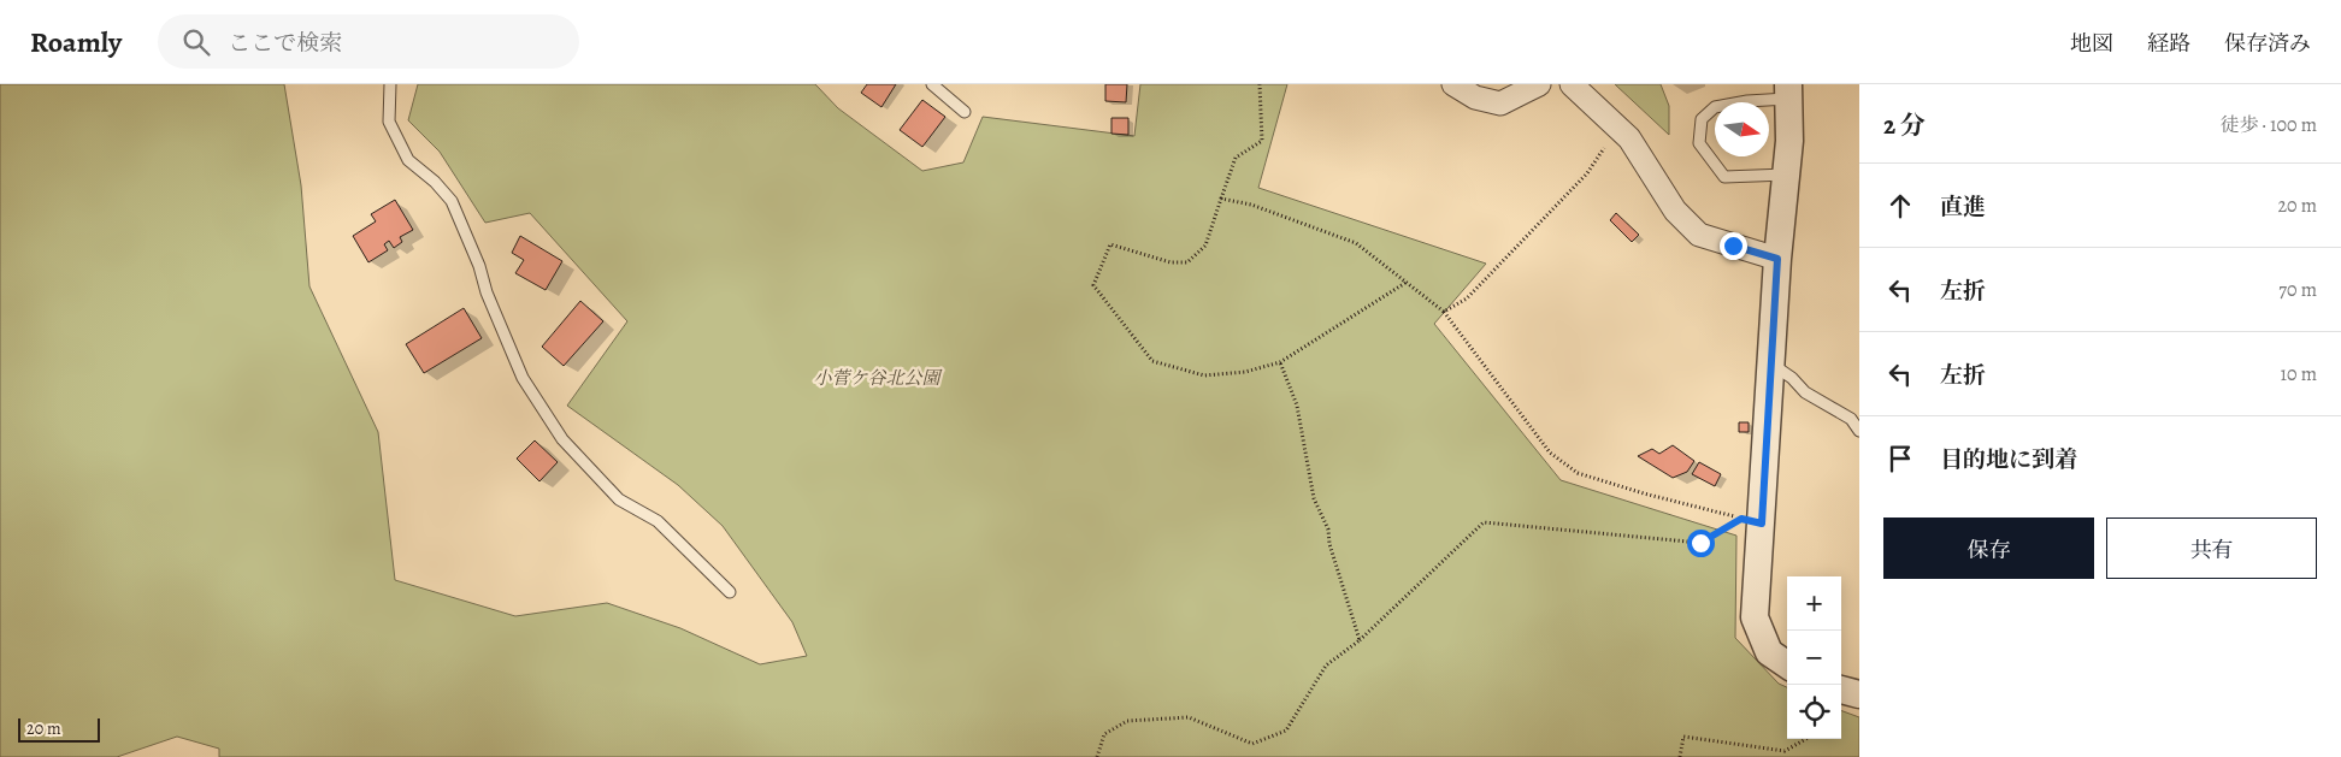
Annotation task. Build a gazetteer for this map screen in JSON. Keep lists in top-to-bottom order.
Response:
{
  "parks": ["小菅ケ谷北公園"],
  "scale_bar": "20 m",
  "north": "right",
  "page": {
    "header": "Roamly",
    "search": "ここで検索",
    "nav": ["地図", "経路", "保存済み"],
    "heading": ["2 分", "徒歩 · 100 m"],
    "list": [
      ["直進", "20 m"],
      ["左折", "70 m"],
      ["左折", "10 m"],
      "目的地に到着"
    ],
    "buttons": ["保存", "共有"],
    "map_buttons": ["+", "−"],
    "scale": "20 m"
  }
}
